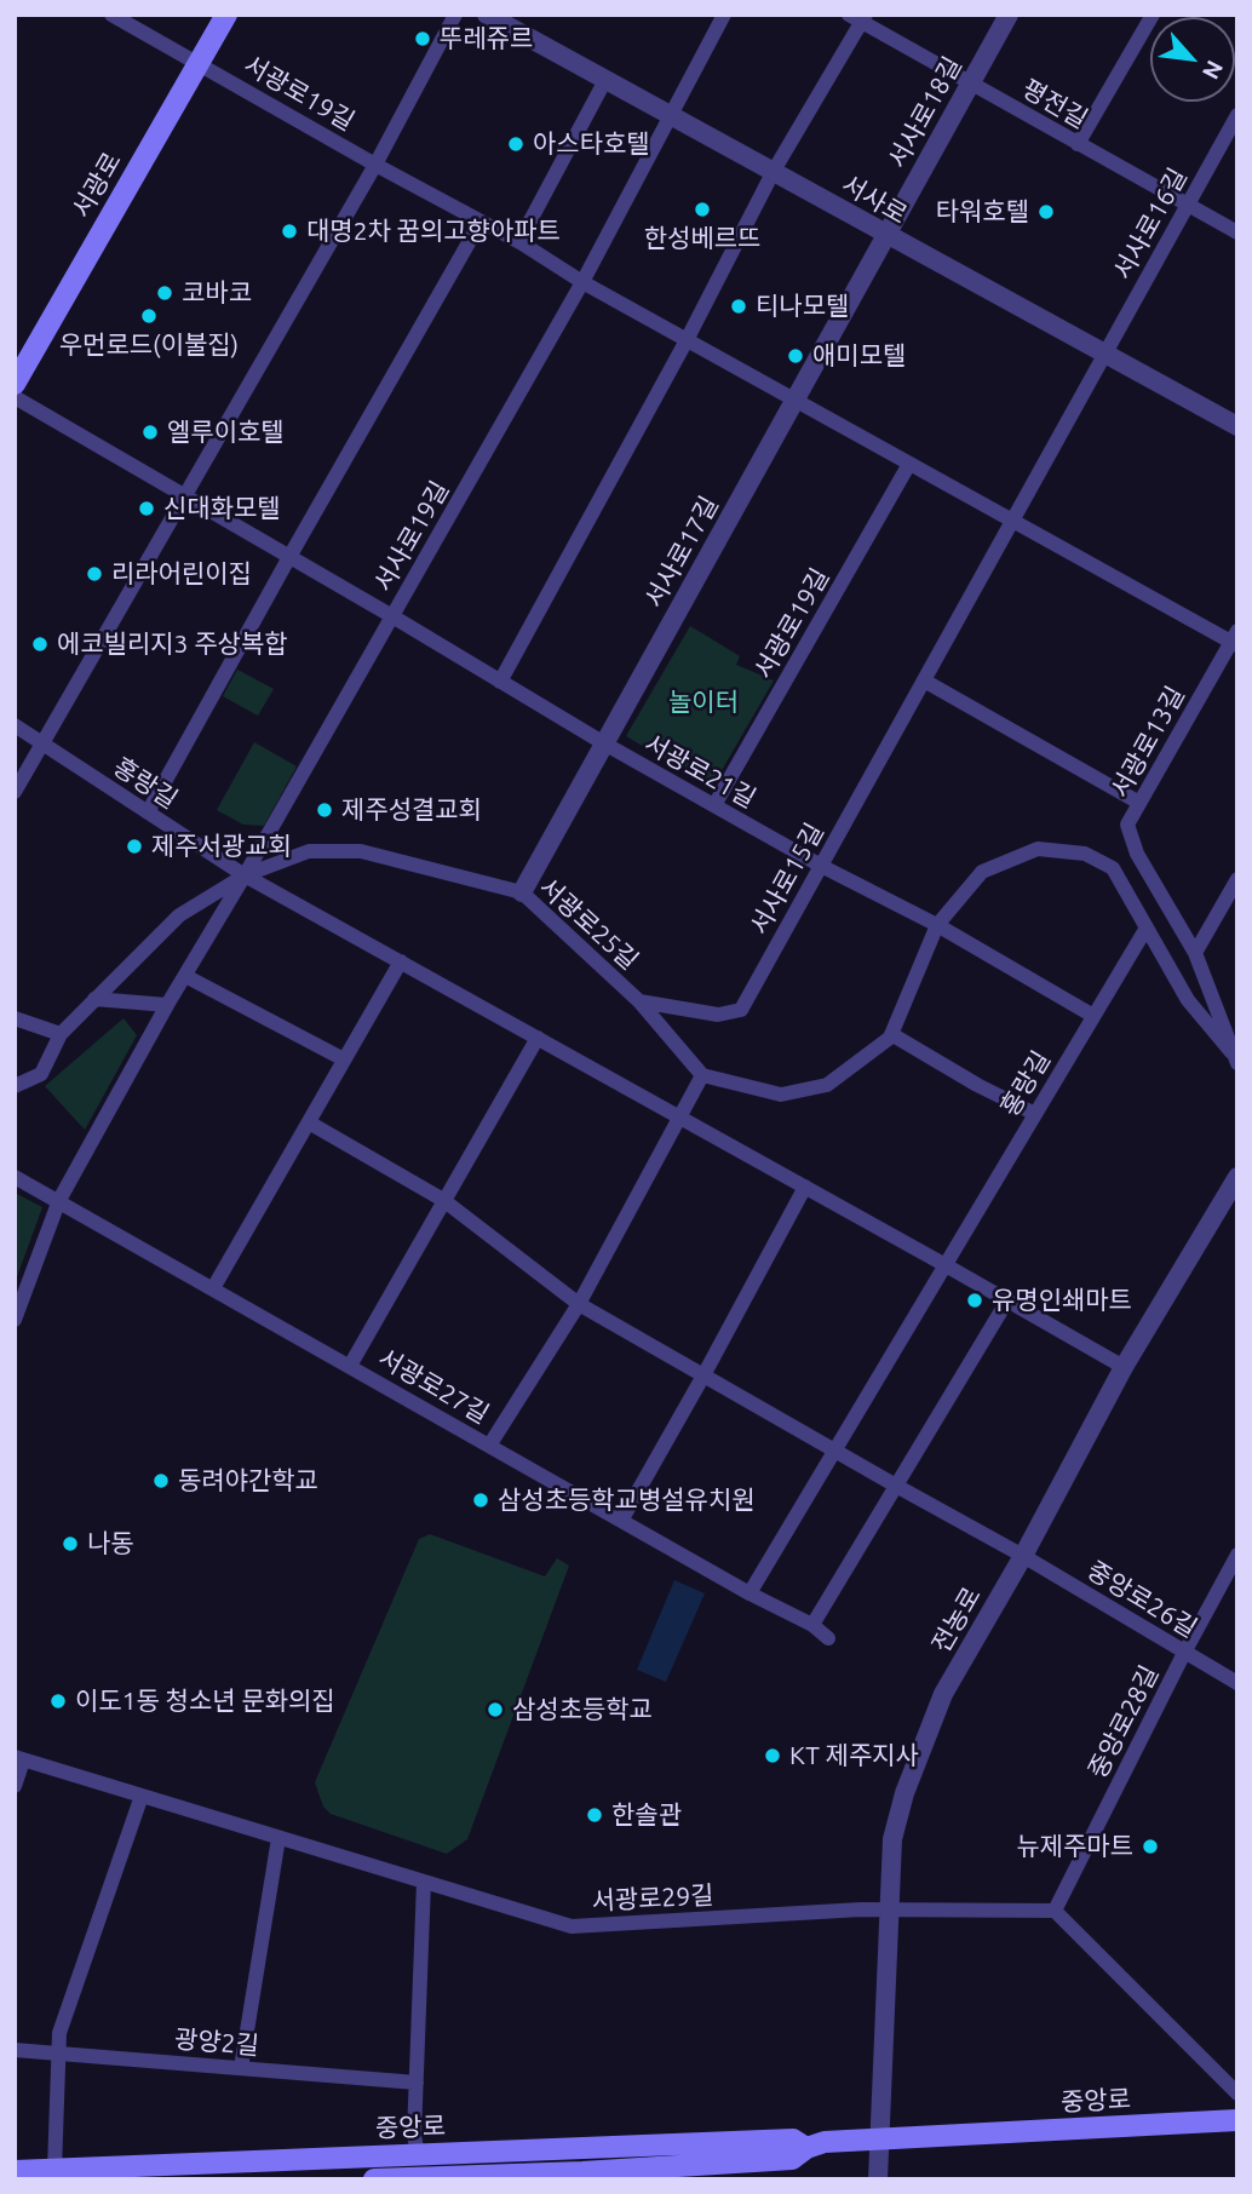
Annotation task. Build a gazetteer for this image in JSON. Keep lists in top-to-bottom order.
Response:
{
  "streets": {
    "main road": ["서광로", "중앙로"],
    "street": [
      "서광로19길",
      "평전길",
      "서사로18길",
      "서사로",
      "서사로16길",
      "서사로19길",
      "서사로17길",
      "서광로13길",
      "서광로21길",
      "홍랑길",
      "서사로15길",
      "서광로25길",
      "서광로27길",
      "중앙로26길",
      "전농로",
      "중앙로28길",
      "서광로29길",
      "광양2길"
    ]
  },
  "crossings": [
    ["서광로19길", "서광로"],
    ["서광로19길", "서사로19길"],
    ["서광로19길", "서사로17길"],
    ["서광로19길", "서광로13길"],
    ["서광로19길", "서광로21길"],
    ["서광로19길", "서사로15길"],
    ["평전길", "서사로18길"],
    ["평전길", "서사로16길"],
    ["서사로18길", "서사로"],
    ["서사로18길", "서사로17길"],
    ["서사로", "서사로16길"],
    ["서사로", "서사로19길"],
    ["서사로", "서사로17길"],
    ["서사로", "서사로15길"],
    ["서사로16길", "서사로15길"],
    ["서사로19길", "서광로21길"],
    ["서사로19길", "홍랑길"],
    ["서사로19길", "서광로25길"],
    ["서사로19길", "서광로27길"],
    ["서사로17길", "서광로21길"],
    ["서사로17길", "서광로25길"],
    ["서광로21길", "홍랑길"],
    ["서광로21길", "서사로15길"],
    ["홍랑길", "서광로25길"],
    ["홍랑길", "전농로"],
    ["서사로15길", "서광로25길"],
    ["중앙로26길", "전농로"],
    ["중앙로26길", "중앙로28길"],
    ["전농로", "서광로29길"],
    ["전농로", "중앙로"]
  ],
  "parks": ["놀이터"],
  "places": [
    "뚜레쥬르",
    "아스타호텔",
    "한성베르뜨",
    "타워호텔",
    "대명2차 꿈의고향아파트",
    "코바코",
    "티나모텔",
    "우먼로드(이불집)",
    "애미모텔",
    "엘루이호텔",
    "신대화모텔",
    "리라어린이집",
    "에코빌리지3 주상복합",
    "제주성결교회",
    "제주서광교회",
    "유명인쇄마트",
    "동려야간학교",
    "삼성초등학교병설유치원",
    "나동",
    "이도1동 청소년 문화의집",
    "삼성초등학교",
    "KT 제주지사",
    "한솔관",
    "뉴제주마트"
  ],
  "north": "bottom right"
}
